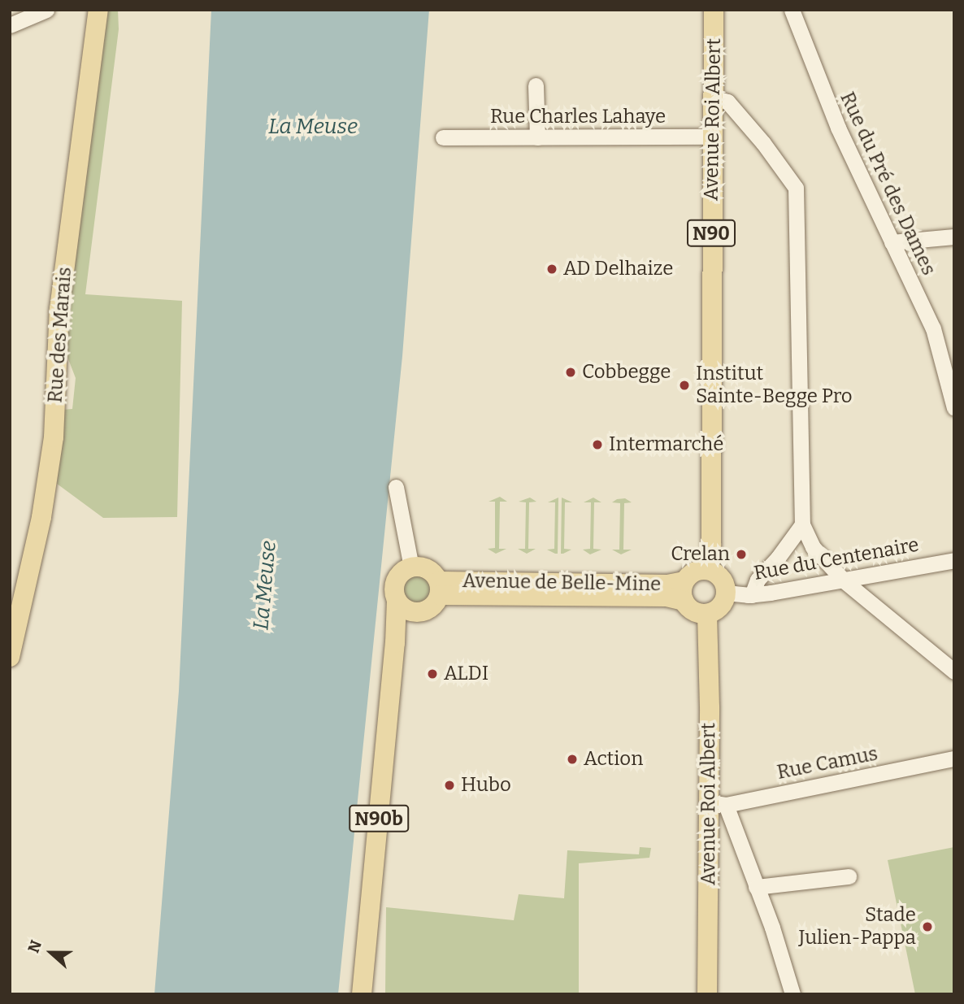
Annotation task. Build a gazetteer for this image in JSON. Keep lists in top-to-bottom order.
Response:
{
  "streets": {
    "main road": [
      "Avenue Roi Albert",
      "N90",
      "Rue des Marais",
      "Avenue de Belle-Mine",
      "N90b"
    ],
    "street": [
      "Rue Charles Lahaye",
      "Rue du Pré des Dames",
      "Rue du Centenaire",
      "Rue Camus"
    ]
  },
  "crossings": [
    ["Rue Charles Lahaye", "Avenue Roi Albert"],
    ["Avenue Roi Albert", "Rue du Centenaire"],
    ["Avenue Roi Albert", "Avenue de Belle-Mine"],
    ["Avenue Roi Albert", "Rue Camus"],
    ["Rue du Centenaire", "Avenue de Belle-Mine"],
    ["Avenue de Belle-Mine", "N90b"]
  ],
  "water": ["La Meuse"],
  "places": [
    "AD Delhaize",
    "Cobbegge",
    "Institut Sainte-Begge Pro",
    "Intermarché",
    "Crelan",
    "ALDI",
    "Action",
    "Hubo",
    "Stade Julien-Pappa"
  ],
  "north": "left"
}
